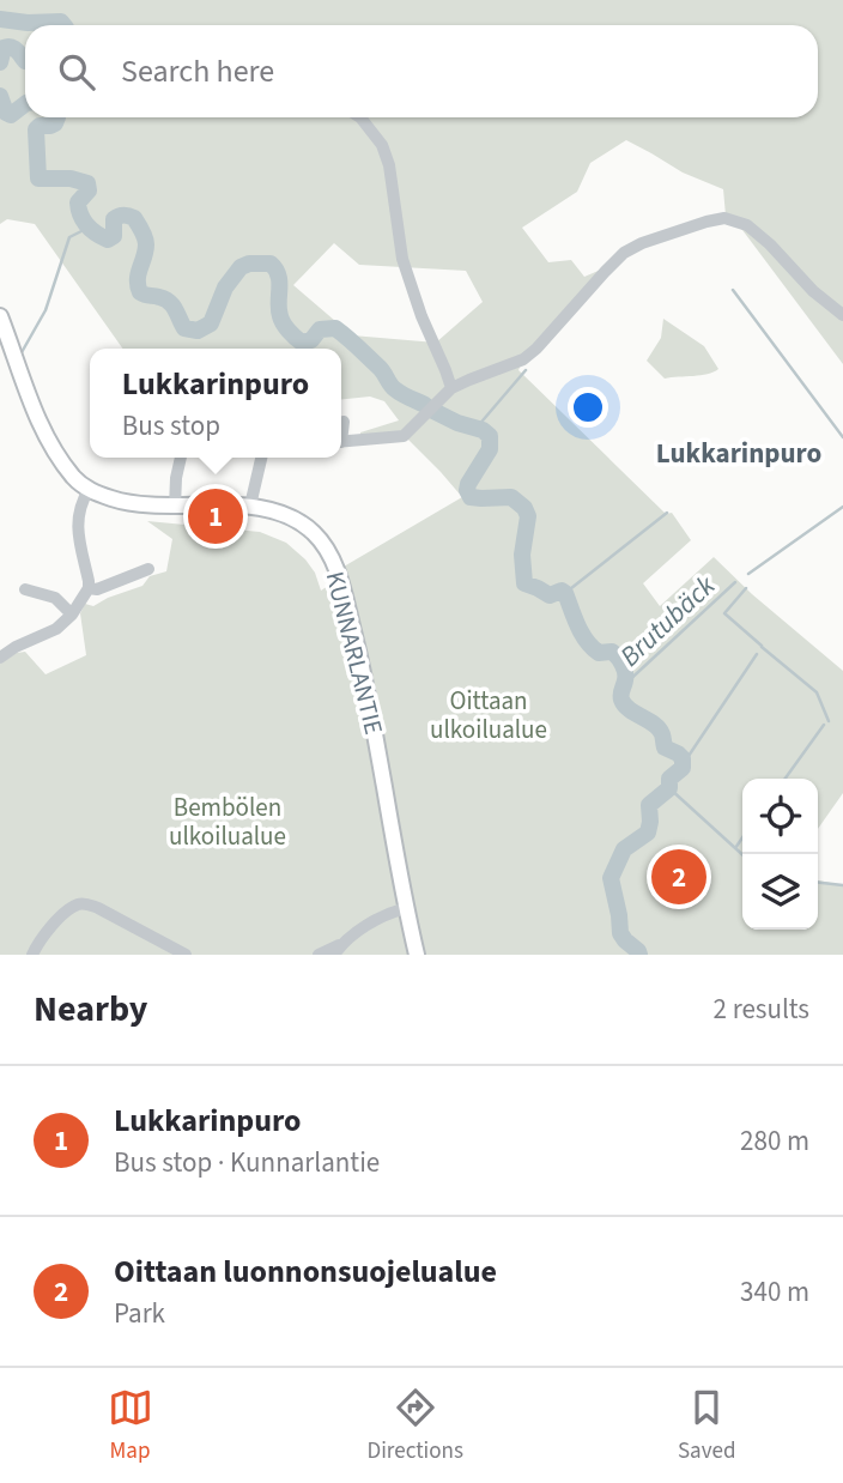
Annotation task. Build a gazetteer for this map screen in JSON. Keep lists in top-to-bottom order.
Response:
{
  "streets": {
    "main road": ["KUNNARLANTIE"]
  },
  "districts": ["Lukkarinpuro"],
  "water": ["Brutubäck"],
  "parks": ["Oittaan ulkoilualue", "Bembölen ulkoilualue"],
  "page": {
    "search": "Search here",
    "popup": ["Lukkarinpuro", "Bus stop"],
    "pins": ["1", "2"],
    "heading": ["Nearby", "2 results"],
    "list": [
      {
        "mark": "1",
        "name": "Lukkarinpuro",
        "note": "Bus stop · Kunnarlantie",
        "value": "280 m"
      },
      {
        "mark": "2",
        "name": "Oittaan luonnonsuojelualue",
        "note": "Park",
        "value": "340 m"
      }
    ],
    "nav": ["Map", "Directions", "Saved"]
  }
}
